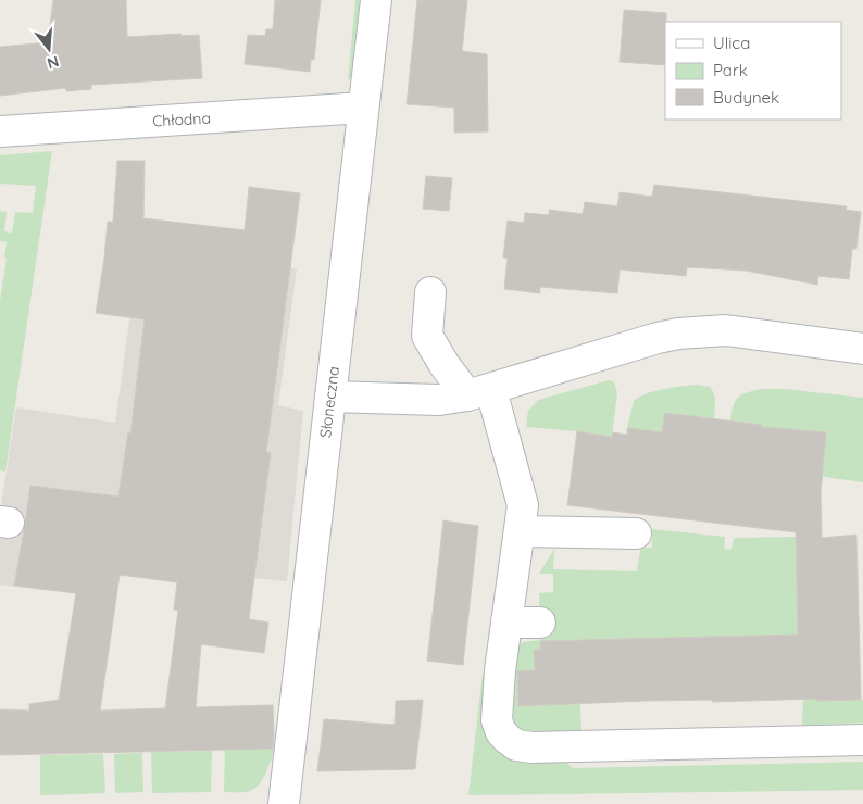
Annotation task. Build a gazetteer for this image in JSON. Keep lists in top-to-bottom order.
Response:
{
  "streets": {
    "street": ["Chłodna", "Słoneczna"]
  },
  "crossings": [
    ["Chłodna", "Słoneczna"]
  ],
  "legend": ["Ulica", "Park", "Budynek"],
  "north": "bottom"
}
